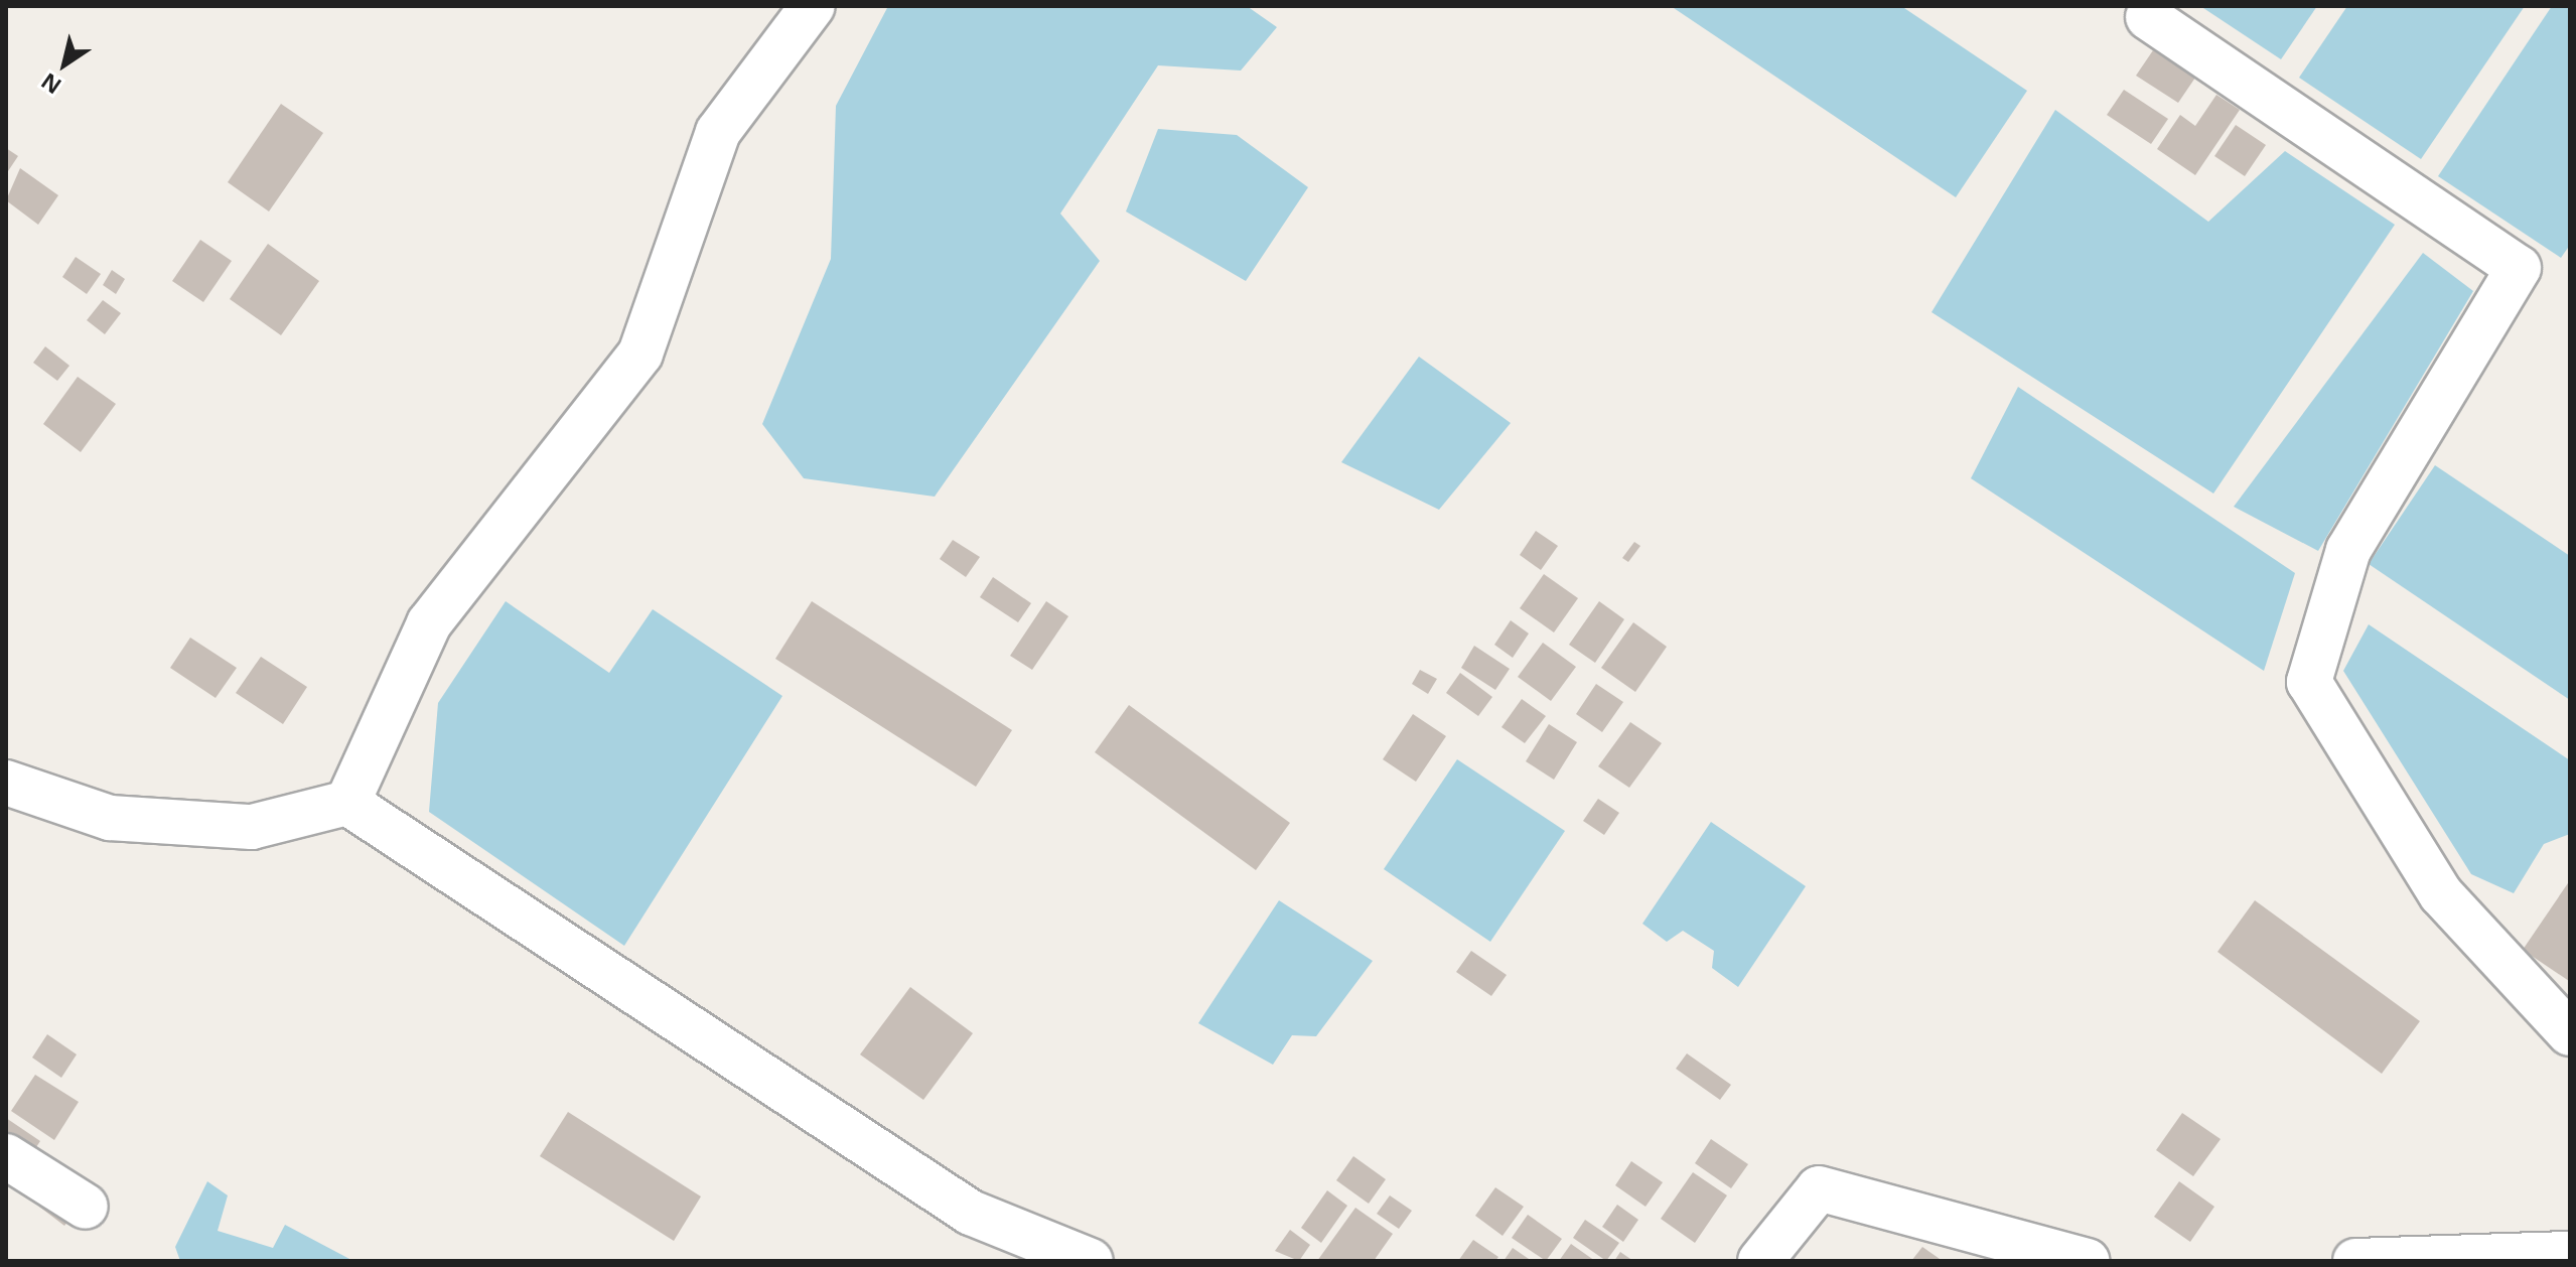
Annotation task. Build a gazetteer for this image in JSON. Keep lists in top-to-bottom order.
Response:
{
  "north": "bottom left"
}
